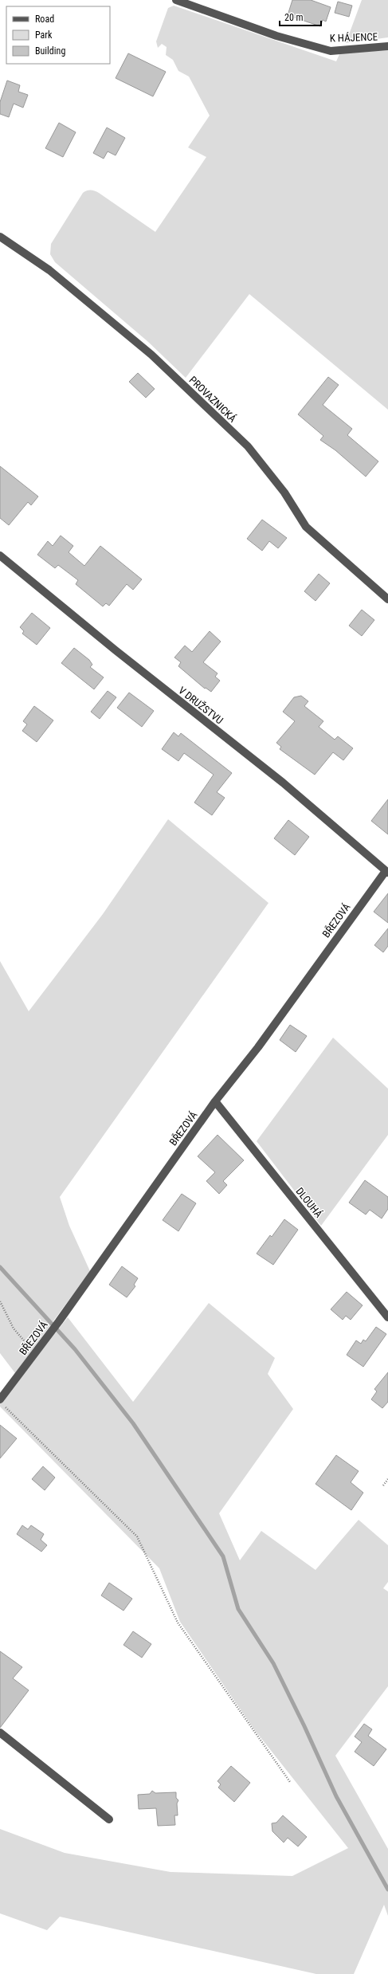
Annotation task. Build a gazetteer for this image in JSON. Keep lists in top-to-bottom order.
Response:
{
  "streets": {
    "street": [
      "K HÁJENCE",
      "PROVAZNICKÁ",
      "V DRUŽSTVU",
      "BŘEZOVÁ",
      "DLOUHÁ"
    ]
  },
  "crossings": [
    ["V DRUŽSTVU", "BŘEZOVÁ"],
    ["BŘEZOVÁ", "DLOUHÁ"]
  ],
  "legend": ["Road", "Park", "Building"],
  "scale_bar": "20 m"
}
